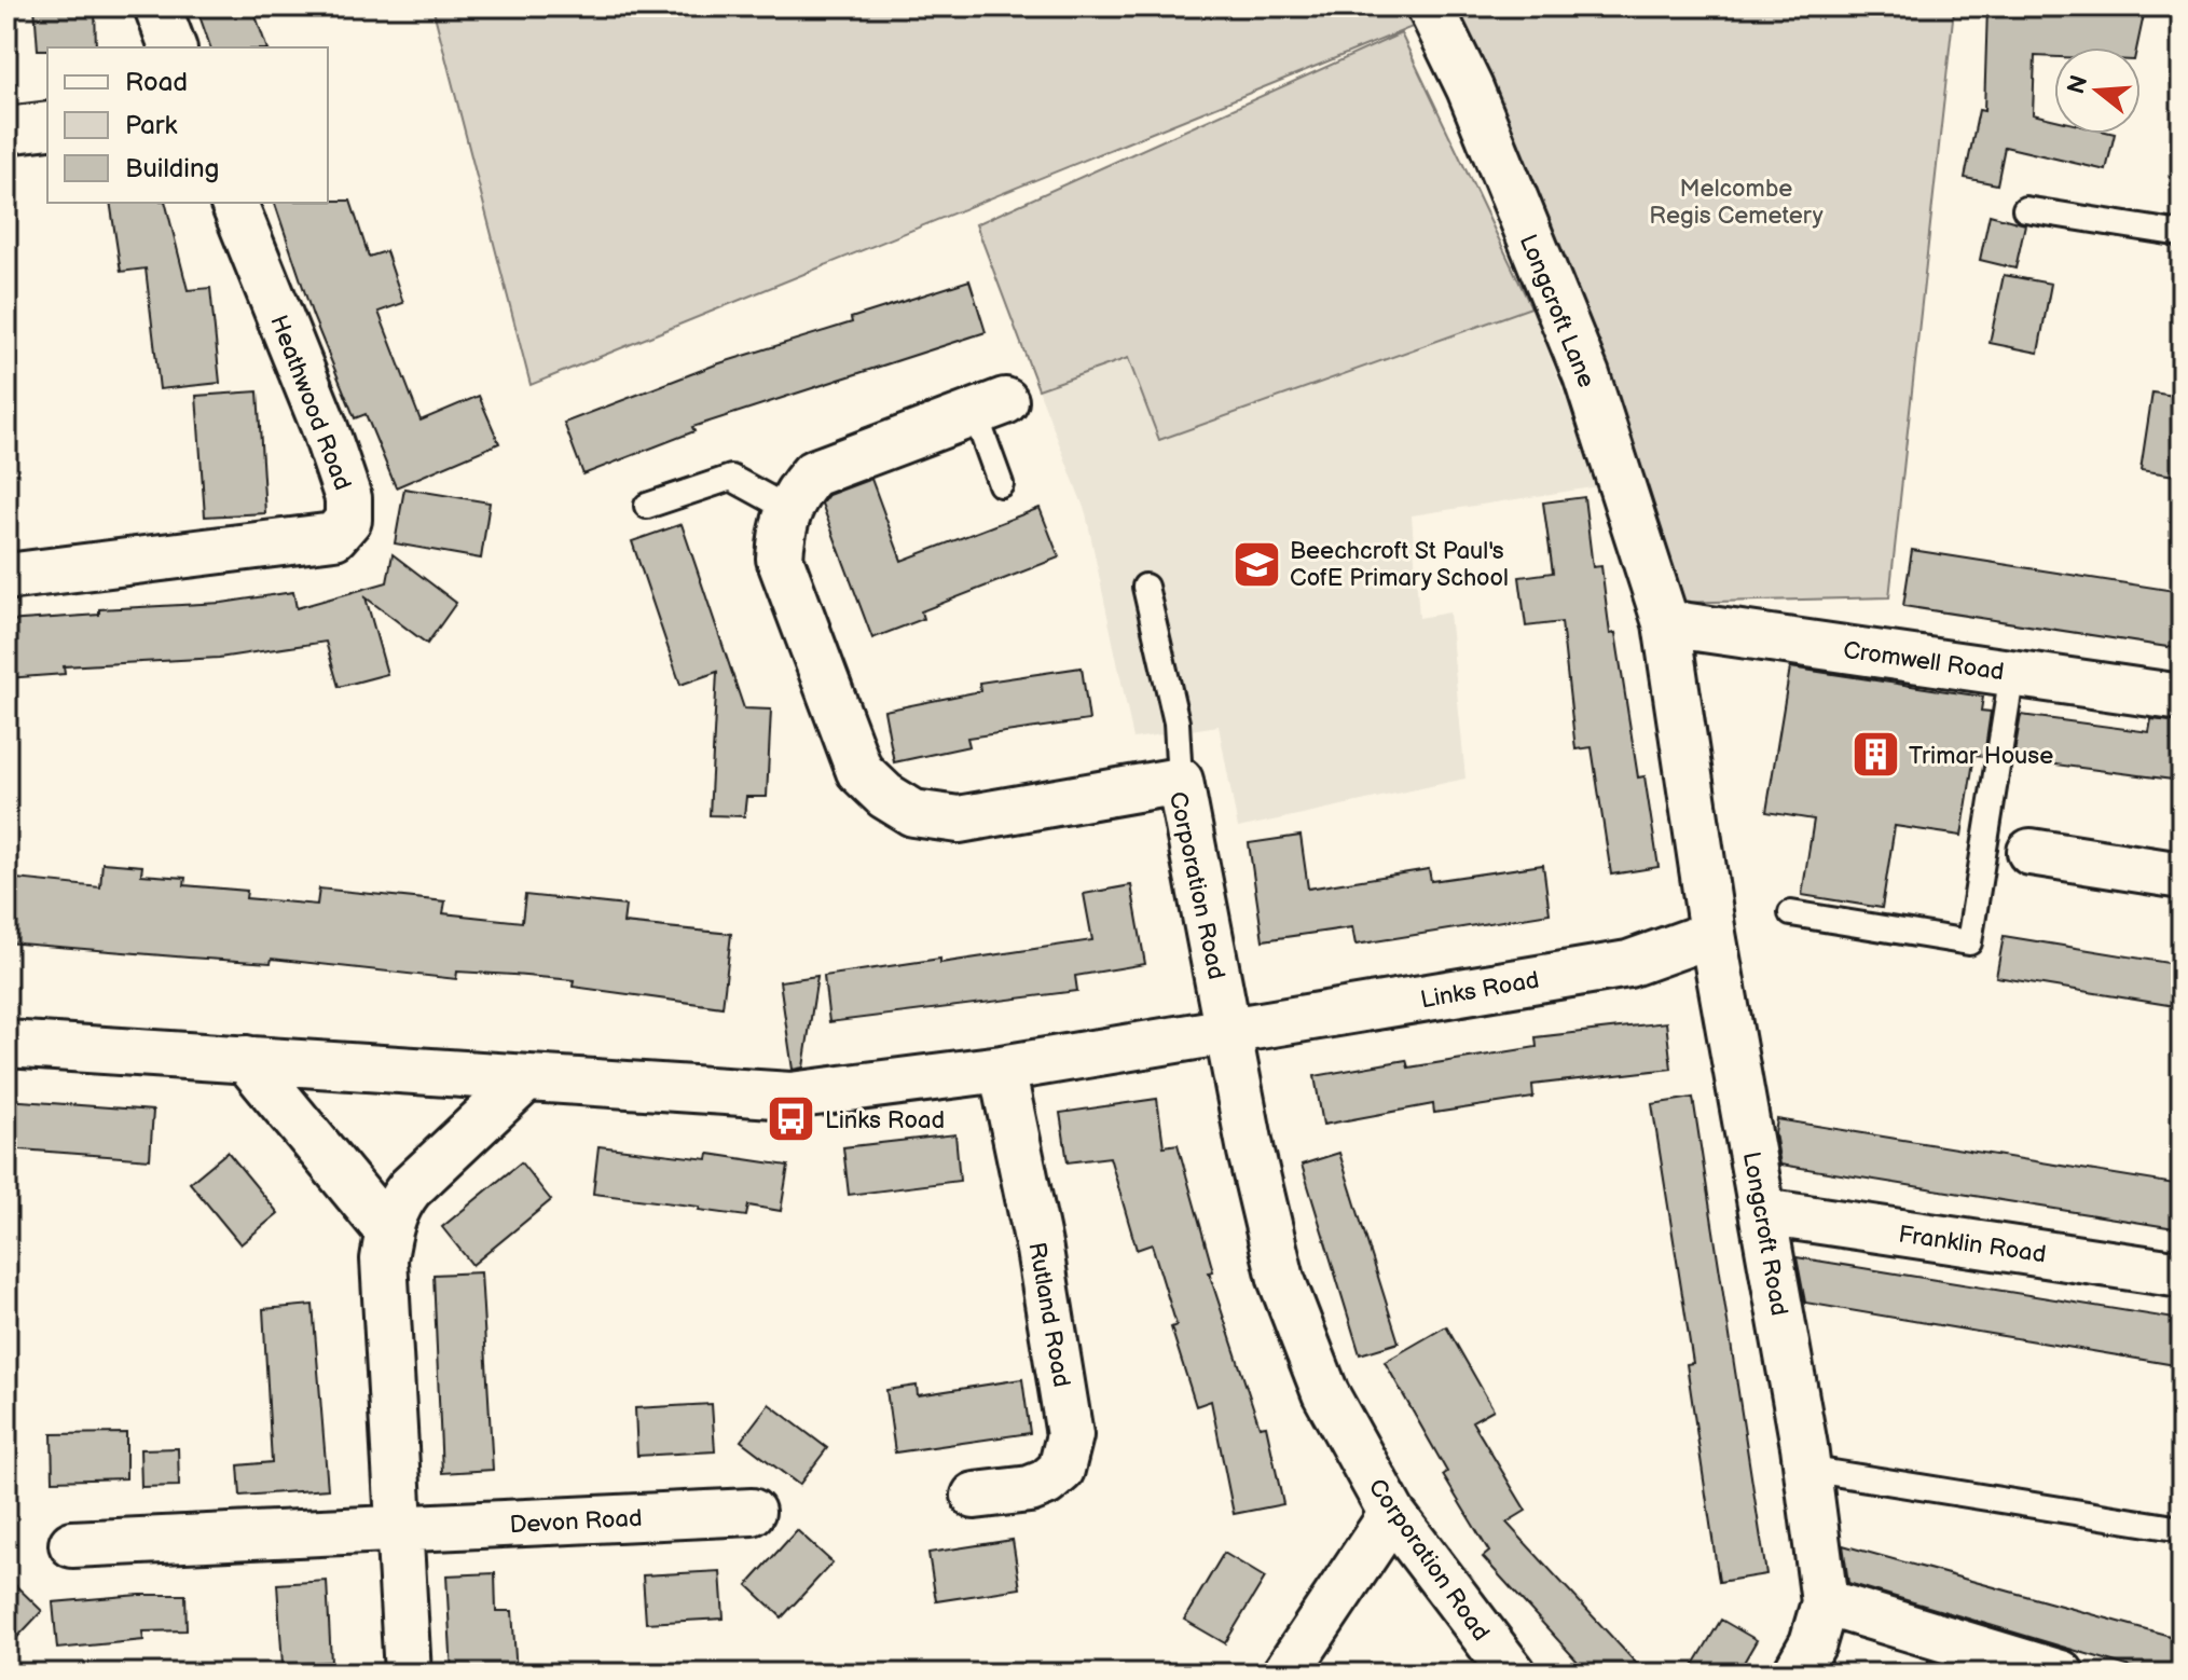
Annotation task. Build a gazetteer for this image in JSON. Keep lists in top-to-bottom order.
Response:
{
  "streets": {
    "street": [
      "Longcroft Lane",
      "Heathwood Road",
      "Cromwell Road",
      "Corporation Road",
      "Links Road",
      "Longcroft Road",
      "Franklin Road",
      "Rutland Road",
      "Devon Road"
    ]
  },
  "crossings": [
    ["Longcroft Lane", "Cromwell Road"],
    ["Longcroft Lane", "Longcroft Road"],
    ["Cromwell Road", "Longcroft Road"],
    ["Corporation Road", "Links Road"],
    ["Links Road", "Longcroft Road"],
    ["Links Road", "Rutland Road"],
    ["Longcroft Road", "Franklin Road"]
  ],
  "parks": ["Melcombe Regis Cemetery"],
  "places": {
    "school or university": ["Beechcroft St Paul's CofE Primary School"],
    "building": ["Trimar House"],
    "bus stop": ["Links Road"]
  },
  "legend": ["Road", "Park", "Building"],
  "north": "left"
}
